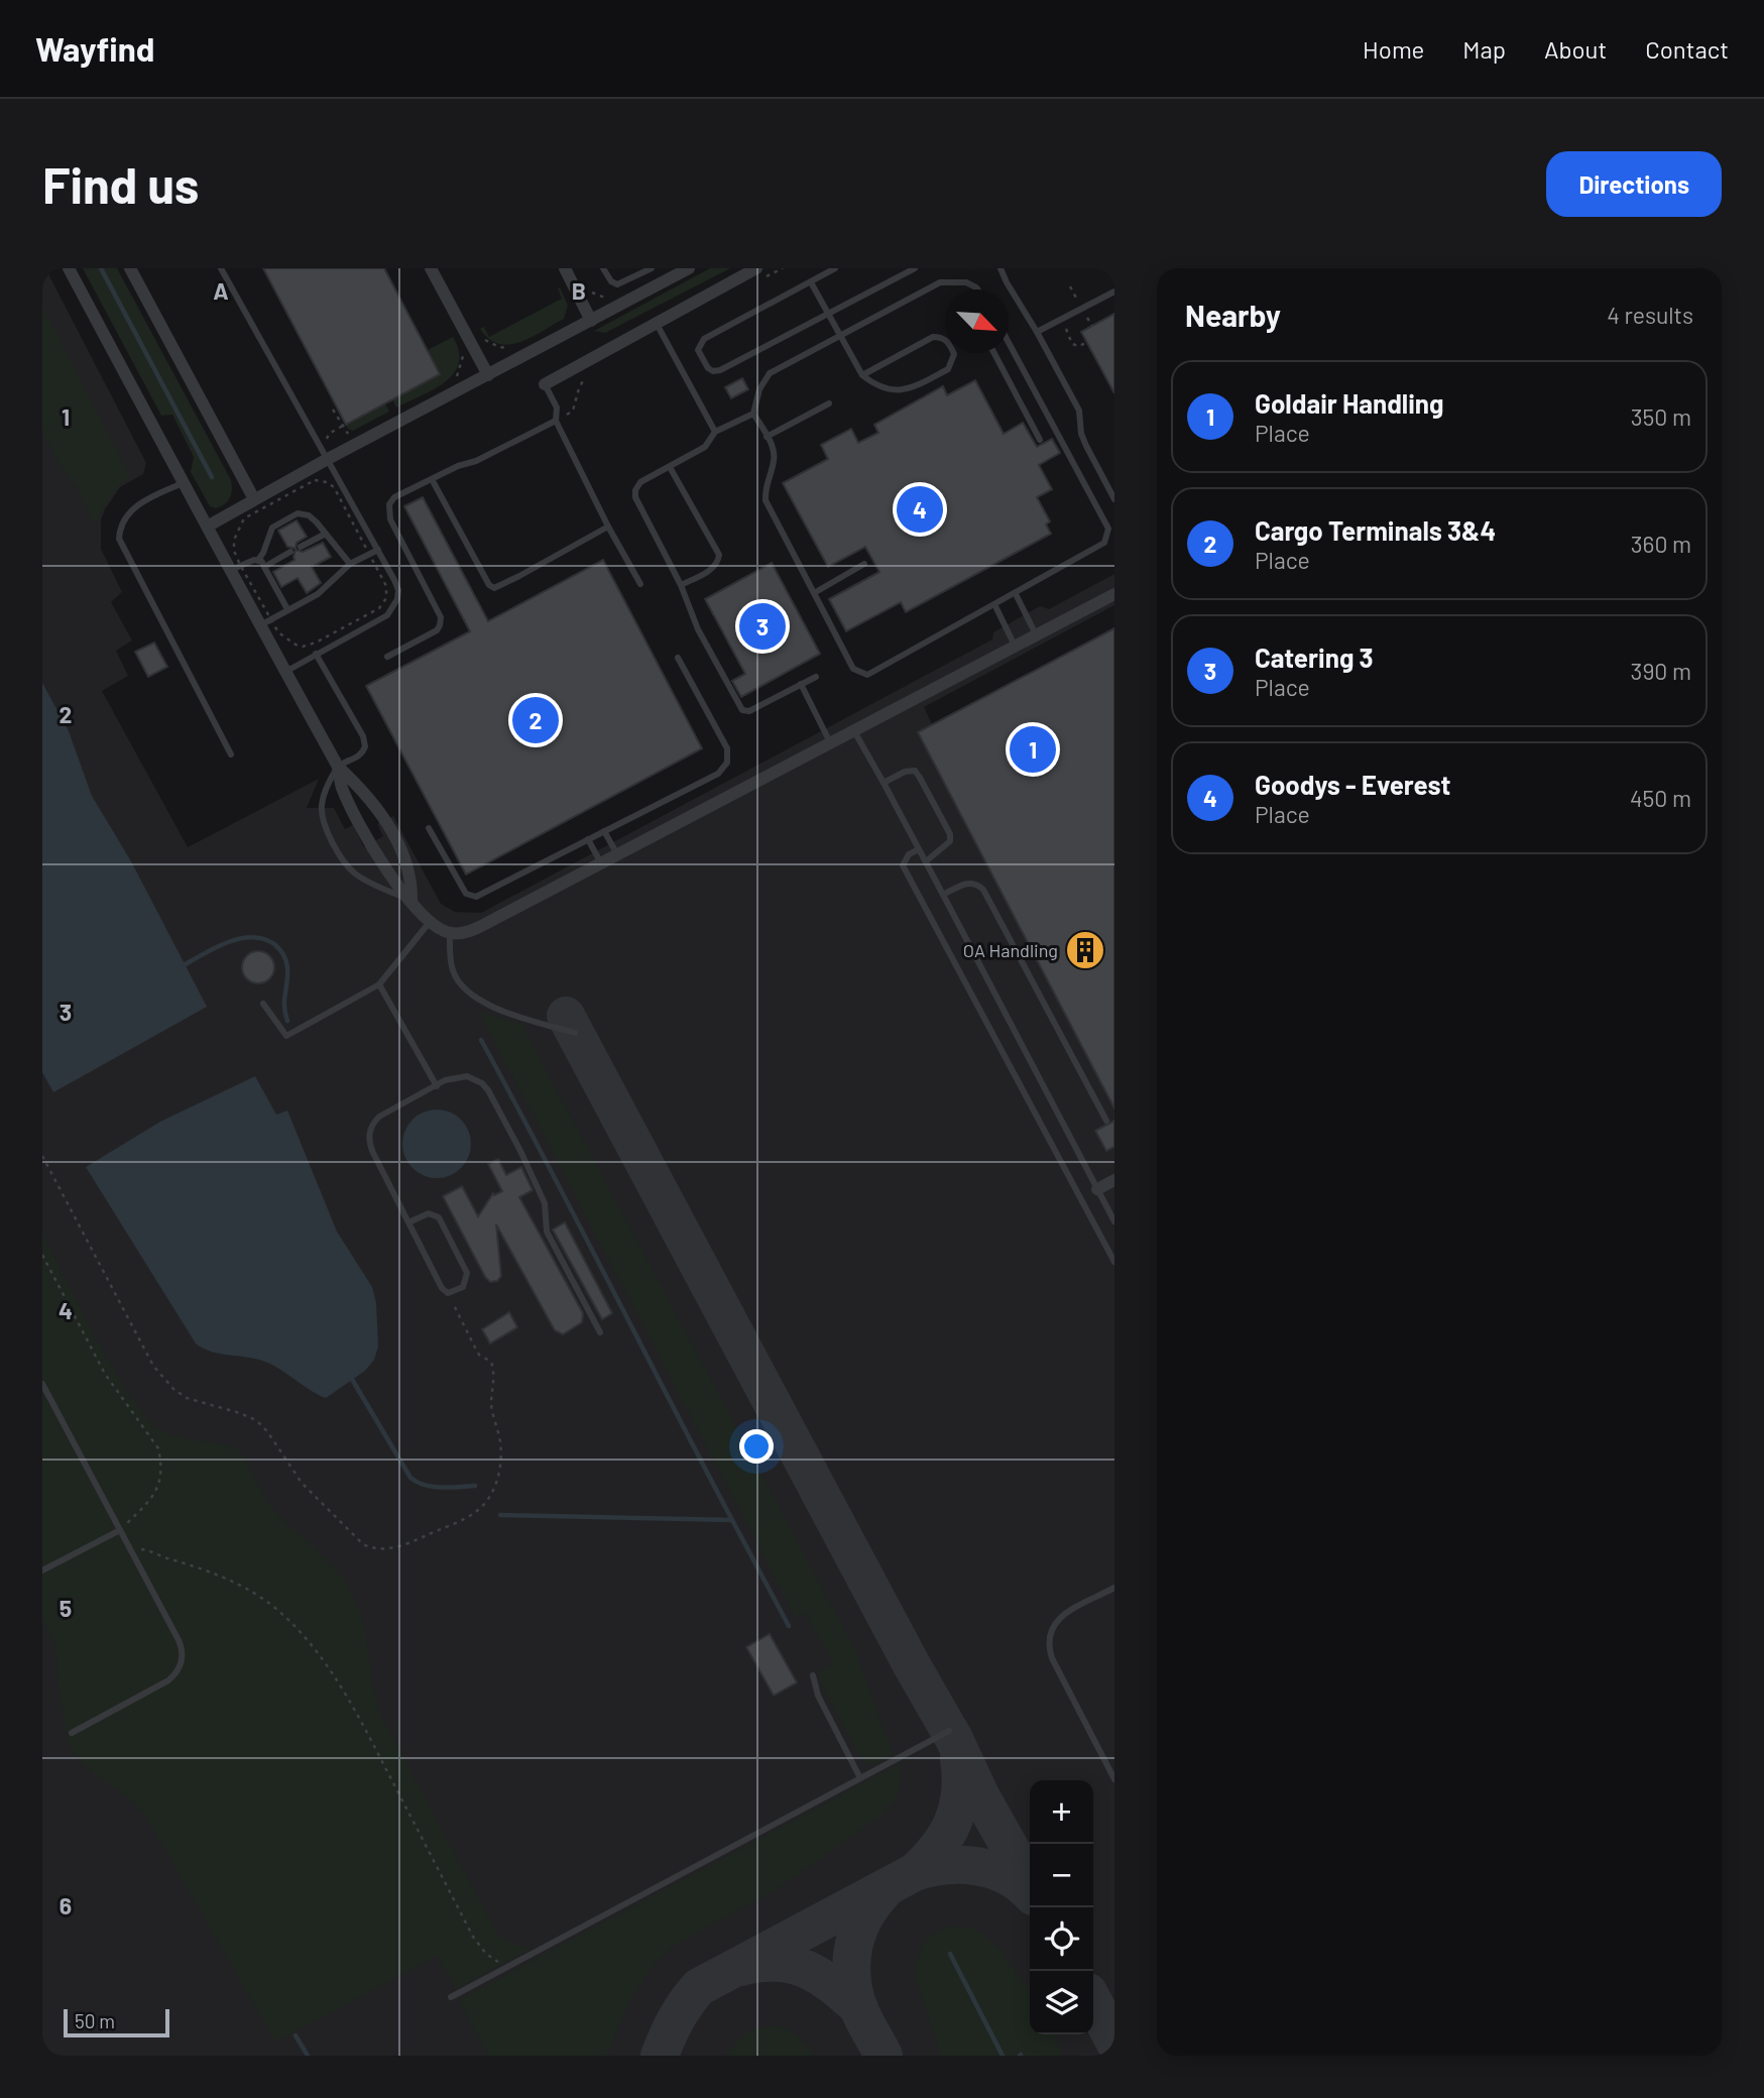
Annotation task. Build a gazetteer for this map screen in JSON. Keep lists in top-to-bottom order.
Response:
{
  "places": {
    "building": ["OA Handling"]
  },
  "scale_bar": "50 m",
  "north": "bottom right",
  "page": {
    "header": "Wayfind",
    "nav": [
      "Home",
      "Map",
      "About",
      "Contact"
    ],
    "buttons": "Directions",
    "title": "Find us",
    "heading": ["Nearby", "4 results"],
    "list": [
      {
        "mark": "1",
        "name": "Goldair Handling",
        "note": "Place",
        "value": "350 m"
      },
      {
        "mark": "2",
        "name": "Cargo Terminals 3&4",
        "note": "Place",
        "value": "360 m"
      },
      {
        "mark": "3",
        "name": "Catering 3",
        "note": "Place",
        "value": "390 m"
      },
      {
        "mark": "4",
        "name": "Goodys - Everest",
        "note": "Place",
        "value": "450 m"
      }
    ],
    "pins": [
      "4",
      "3",
      "2",
      "1"
    ],
    "map_buttons": ["+", "−"],
    "scale": "50 m"
  },
  "grid": {
    "columns": ["A", "B"],
    "rows": [
      "1",
      "2",
      "3",
      "4",
      "5",
      "6"
    ]
  }
}
